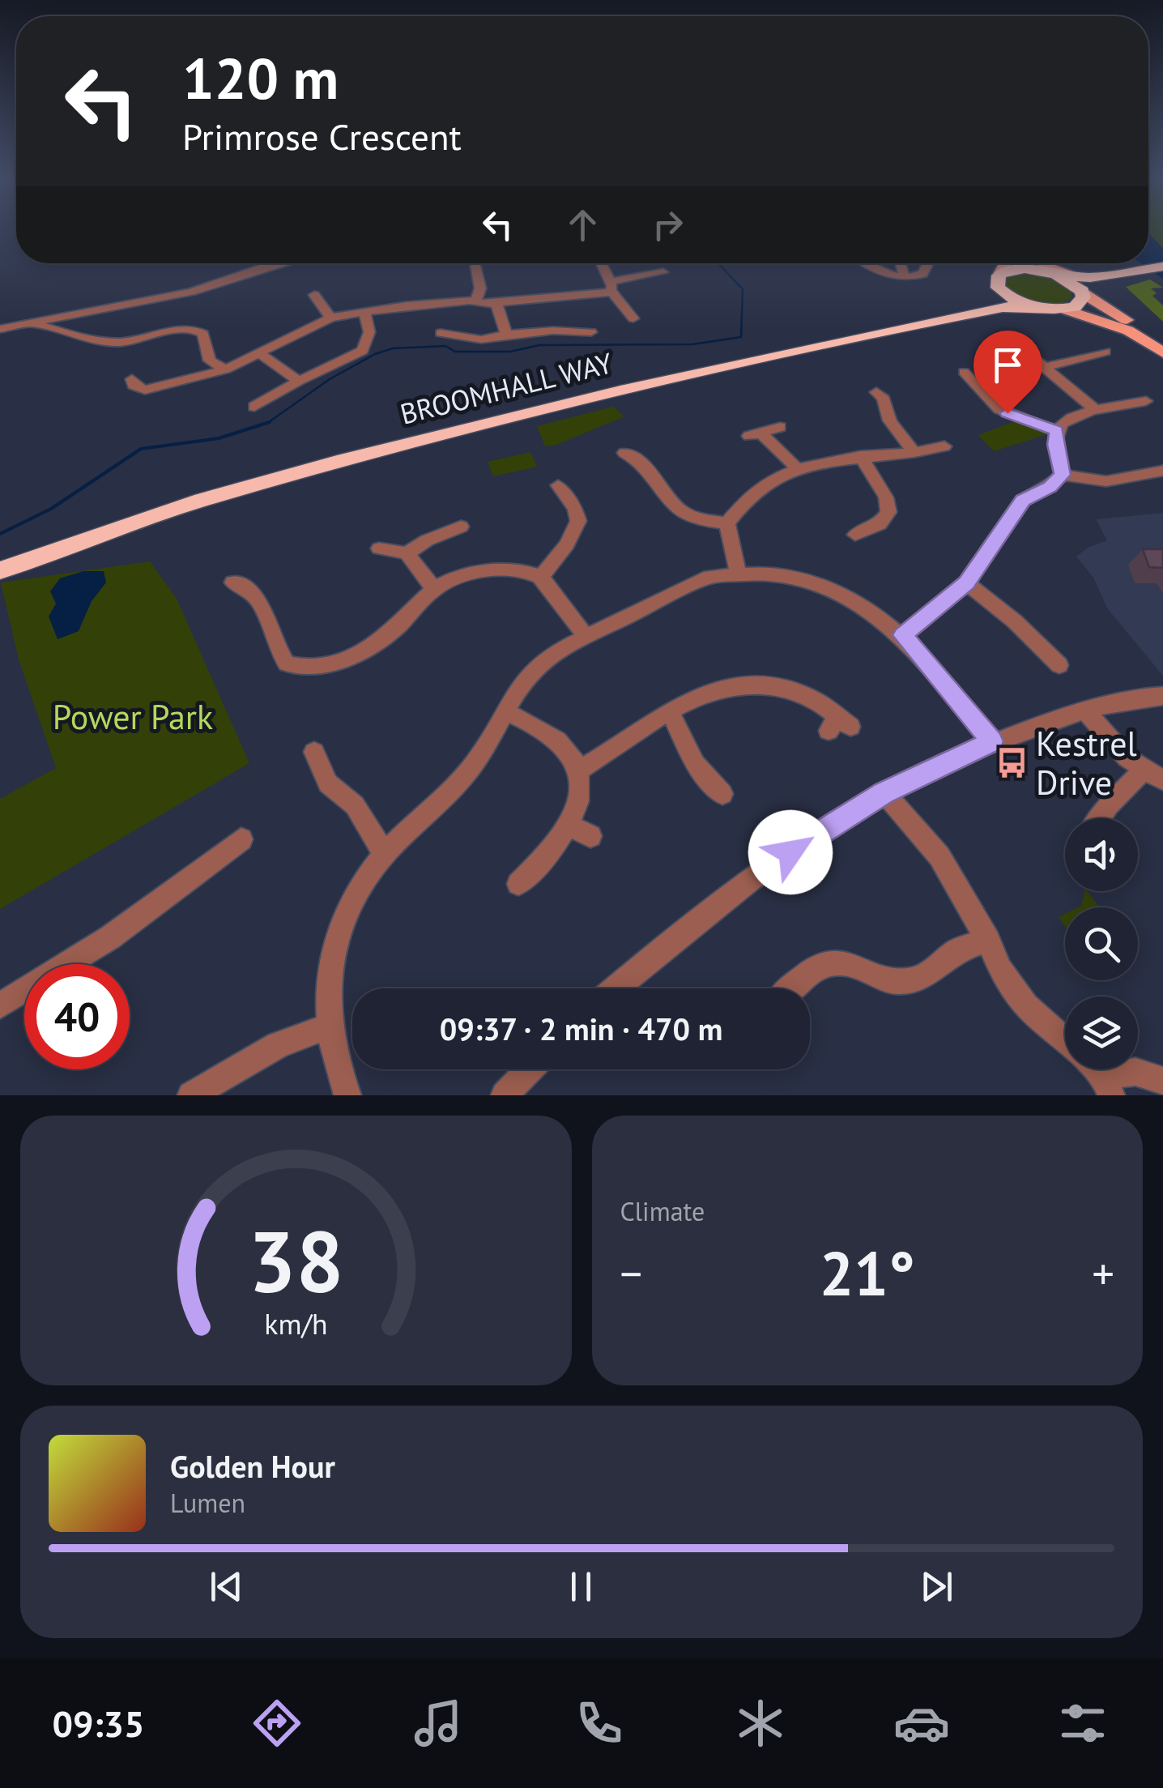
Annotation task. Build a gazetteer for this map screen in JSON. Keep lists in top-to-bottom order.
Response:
{
  "streets": {
    "highway": ["BROOMHALL WAY"]
  },
  "parks": ["Power Park"],
  "places": {
    "bus stop": ["Kestrel Drive"]
  },
  "page": {
    "turn": ["120 m", "Primrose Crescent"],
    "limit": "40",
    "trip": "09:37 · 2 min · 470 m",
    "tile": "Climate",
    "heat": ["−", "21°", "+"],
    "song": ["Golden Hour", "Lumen"],
    "tabs": "09:35",
    "gauge": ["38", "km/h"]
  }
}
